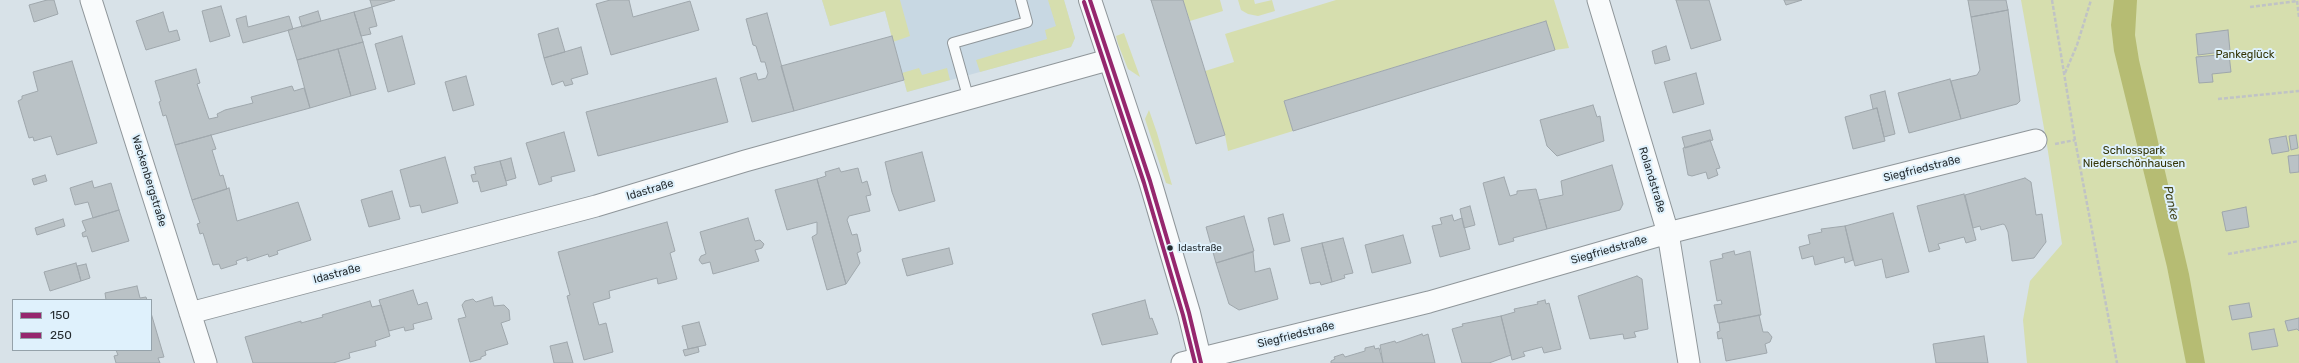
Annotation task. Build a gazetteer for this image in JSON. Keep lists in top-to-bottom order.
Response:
{
  "streets": {
    "street": [
      "Siegfriedstraße",
      "Rolandstraße",
      "Wackenbergstraße",
      "Idastraße"
    ]
  },
  "crossings": [
    ["Siegfriedstraße", "Rolandstraße"],
    ["Wackenbergstraße", "Idastraße"]
  ],
  "water": ["Panke"],
  "parks": ["Pankeglück", "Schlosspark Niederschönhausen"],
  "places": ["Idastraße"],
  "lines": ["transit line 150", "transit line 250"],
  "legend": ["150", "250"]
}
